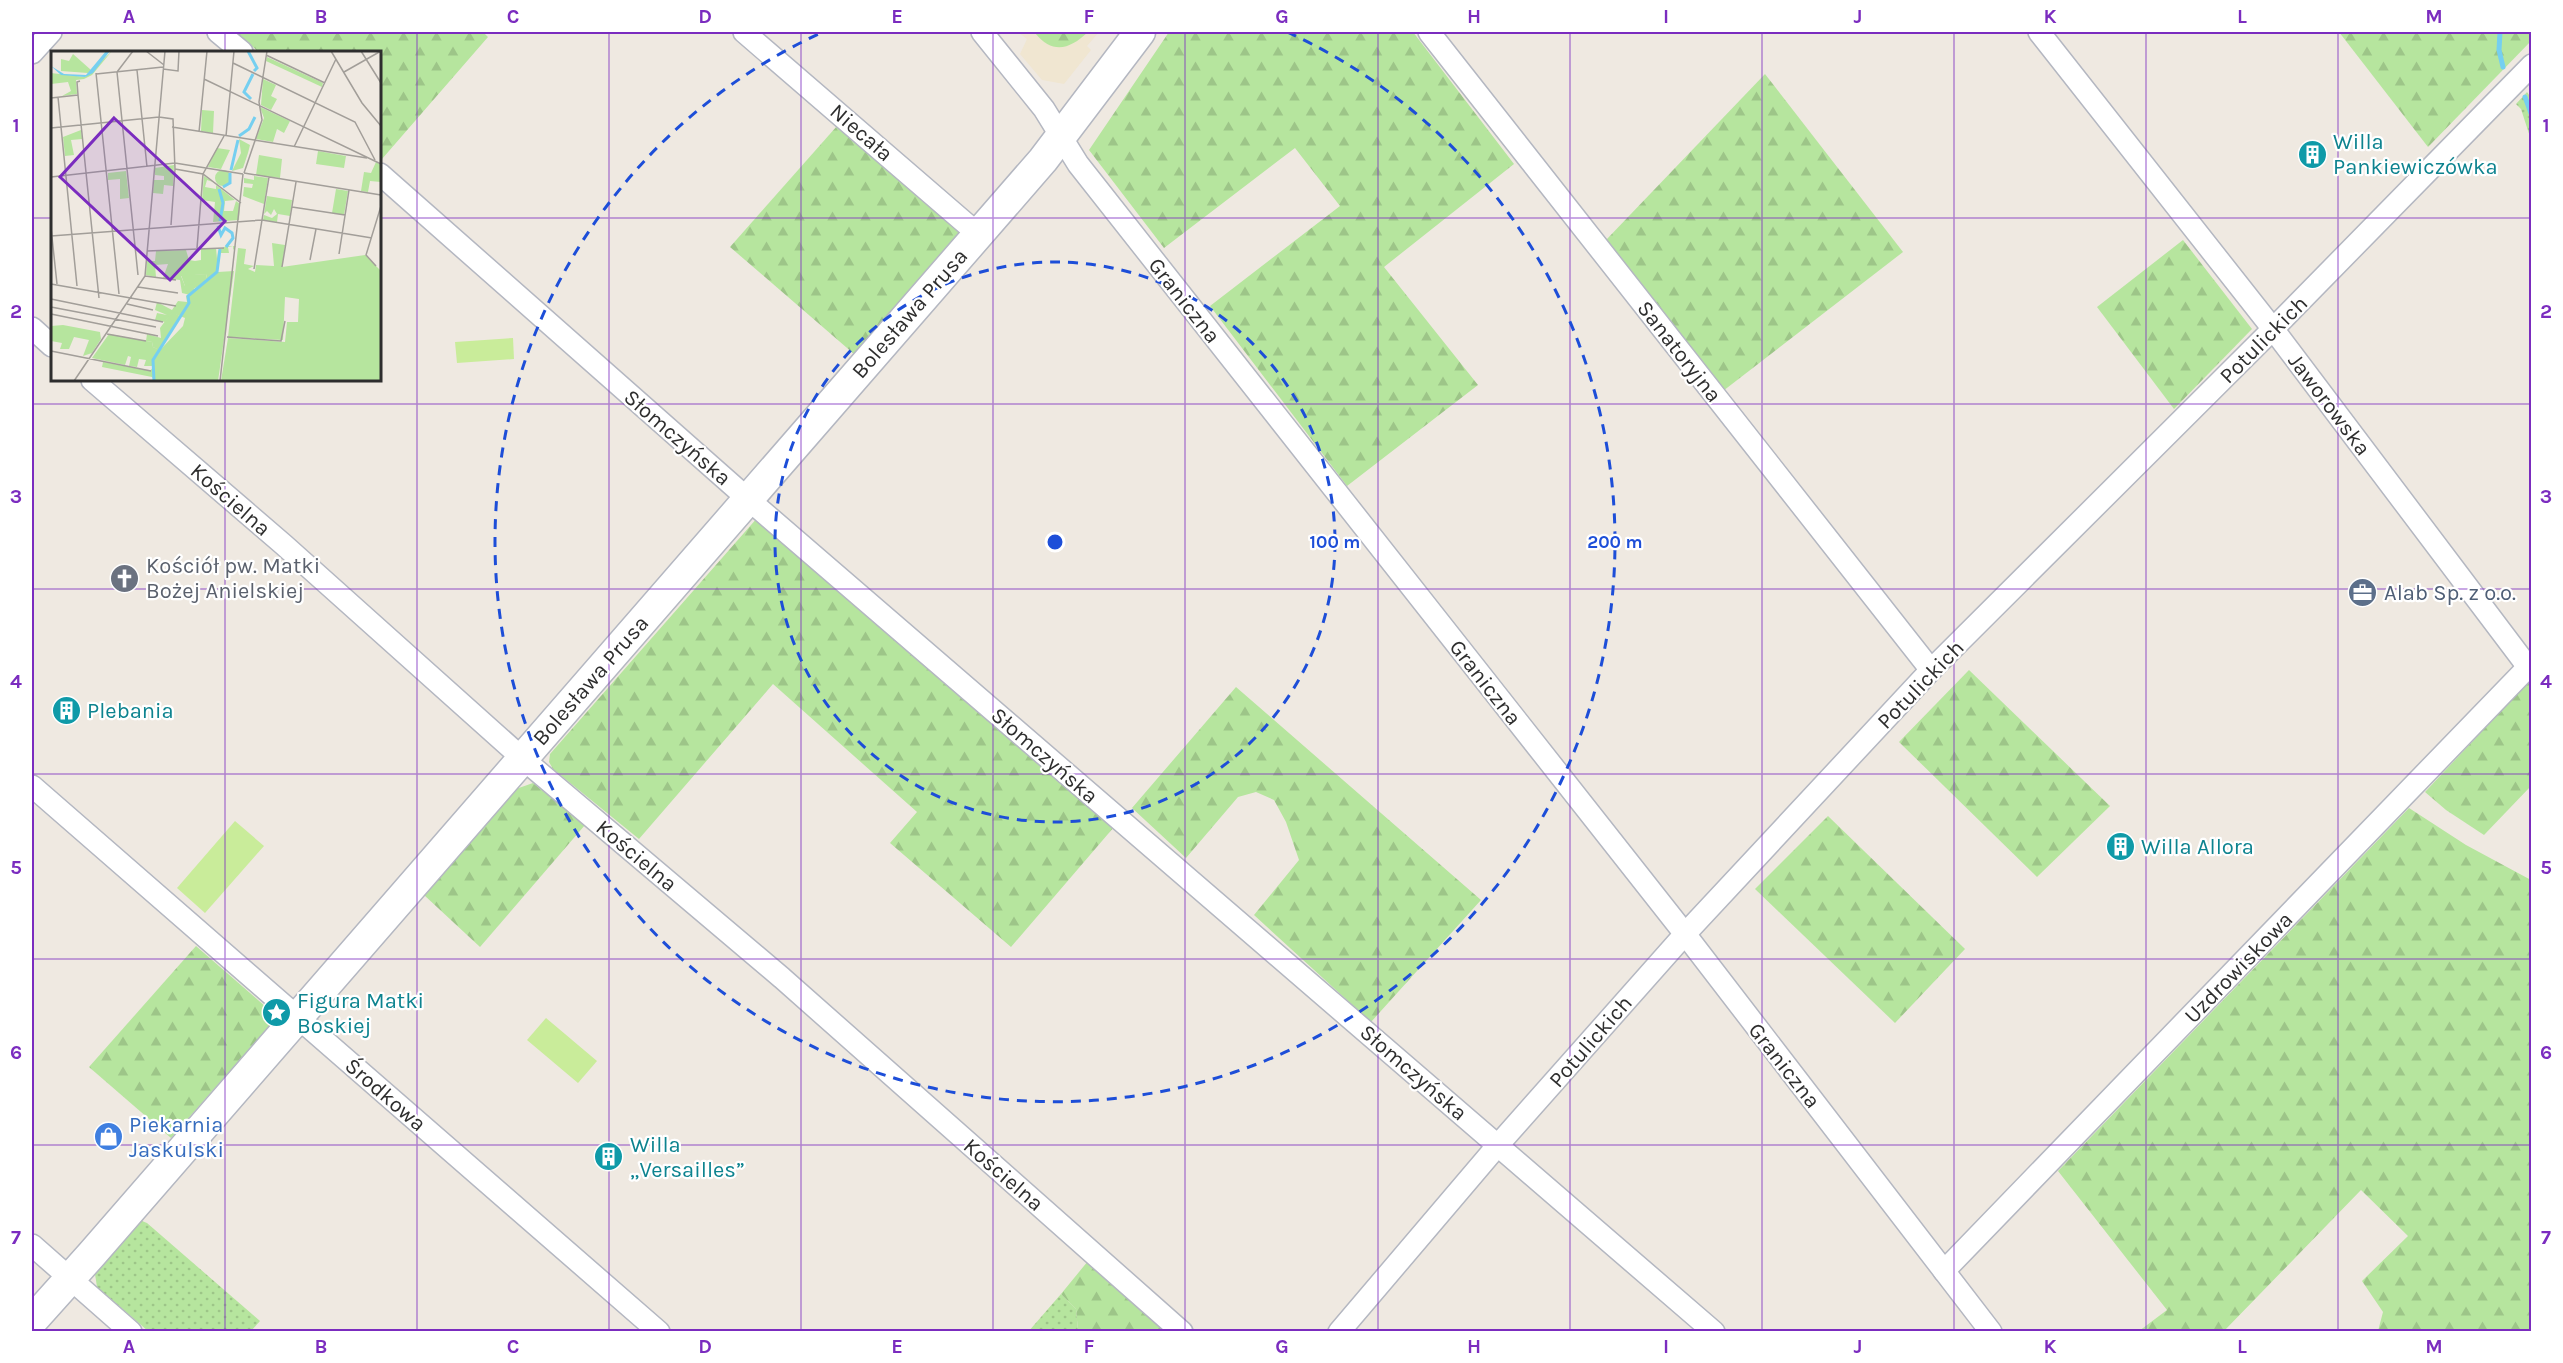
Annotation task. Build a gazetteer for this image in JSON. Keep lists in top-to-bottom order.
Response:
{
  "streets": {
    "street": [
      "Niecała",
      "Graniczna",
      "Bolesława Prusa",
      "Potulickich",
      "Sanatoryjna",
      "Jaworowska",
      "Słomczyńska",
      "Kościelna",
      "Uzdrowiskowa",
      "Środkowa"
    ]
  },
  "crossings": [
    ["Niecała", "Bolesława Prusa"],
    ["Graniczna", "Bolesława Prusa"],
    ["Graniczna", "Potulickich"],
    ["Graniczna", "Uzdrowiskowa"],
    ["Bolesława Prusa", "Słomczyńska"],
    ["Bolesława Prusa", "Kościelna"],
    ["Bolesława Prusa", "Środkowa"],
    ["Potulickich", "Sanatoryjna"],
    ["Potulickich", "Jaworowska"],
    ["Potulickich", "Słomczyńska"],
    ["Jaworowska", "Uzdrowiskowa"]
  ],
  "places": {
    "building": [
      "Willa Pankiewiczówka",
      "Plebania",
      "Willa Allora",
      "Willa „Versailles”"
    ],
    "church": ["Kościół pw. Matki Bożej Anielskiej"],
    "office": ["Alab Sp. z o.o."],
    "place": ["Figura Matki Boskiej"],
    "shop": ["Piekarnia Jaskulski"]
  },
  "grid": {
    "columns": [
      "A",
      "B",
      "C",
      "D",
      "E",
      "F",
      "G",
      "H",
      "I",
      "J",
      "K",
      "L",
      "M"
    ],
    "rows": [
      "1",
      "2",
      "3",
      "4",
      "5",
      "6",
      "7"
    ]
  },
  "rings": ["100 m", "200 m"]
}
